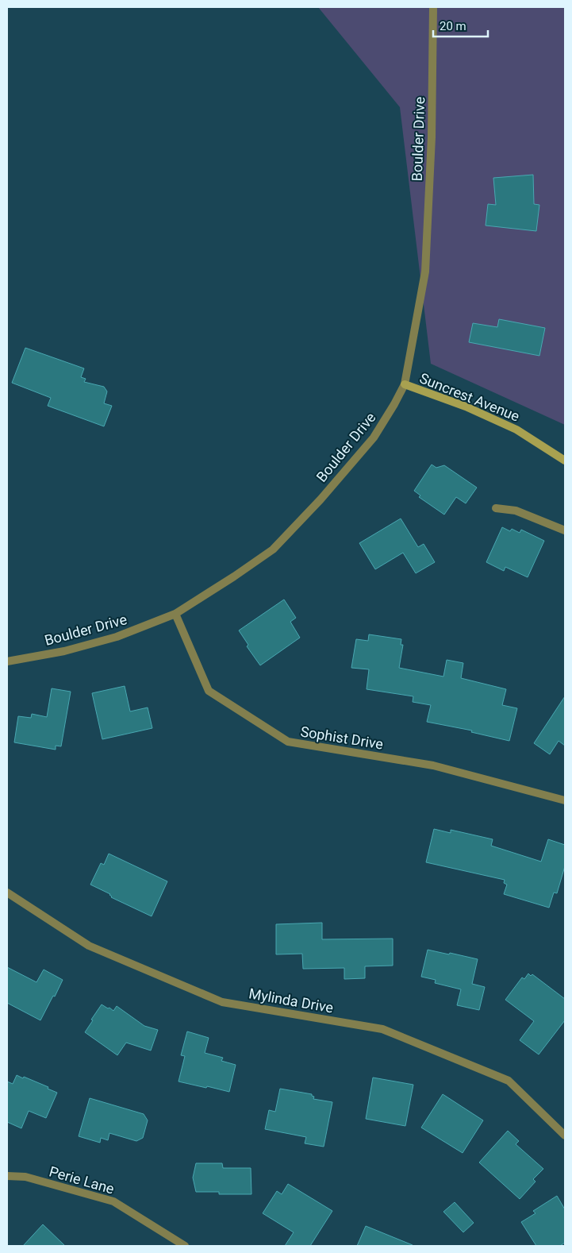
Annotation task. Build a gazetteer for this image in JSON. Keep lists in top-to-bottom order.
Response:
{
  "streets": {
    "street": [
      "Boulder Drive",
      "Suncrest Avenue",
      "Sophist Drive",
      "Mylinda Drive",
      "Perie Lane"
    ]
  },
  "crossings": [
    ["Boulder Drive", "Suncrest Avenue"],
    ["Boulder Drive", "Sophist Drive"]
  ],
  "scale_bar": "20 m"
}
